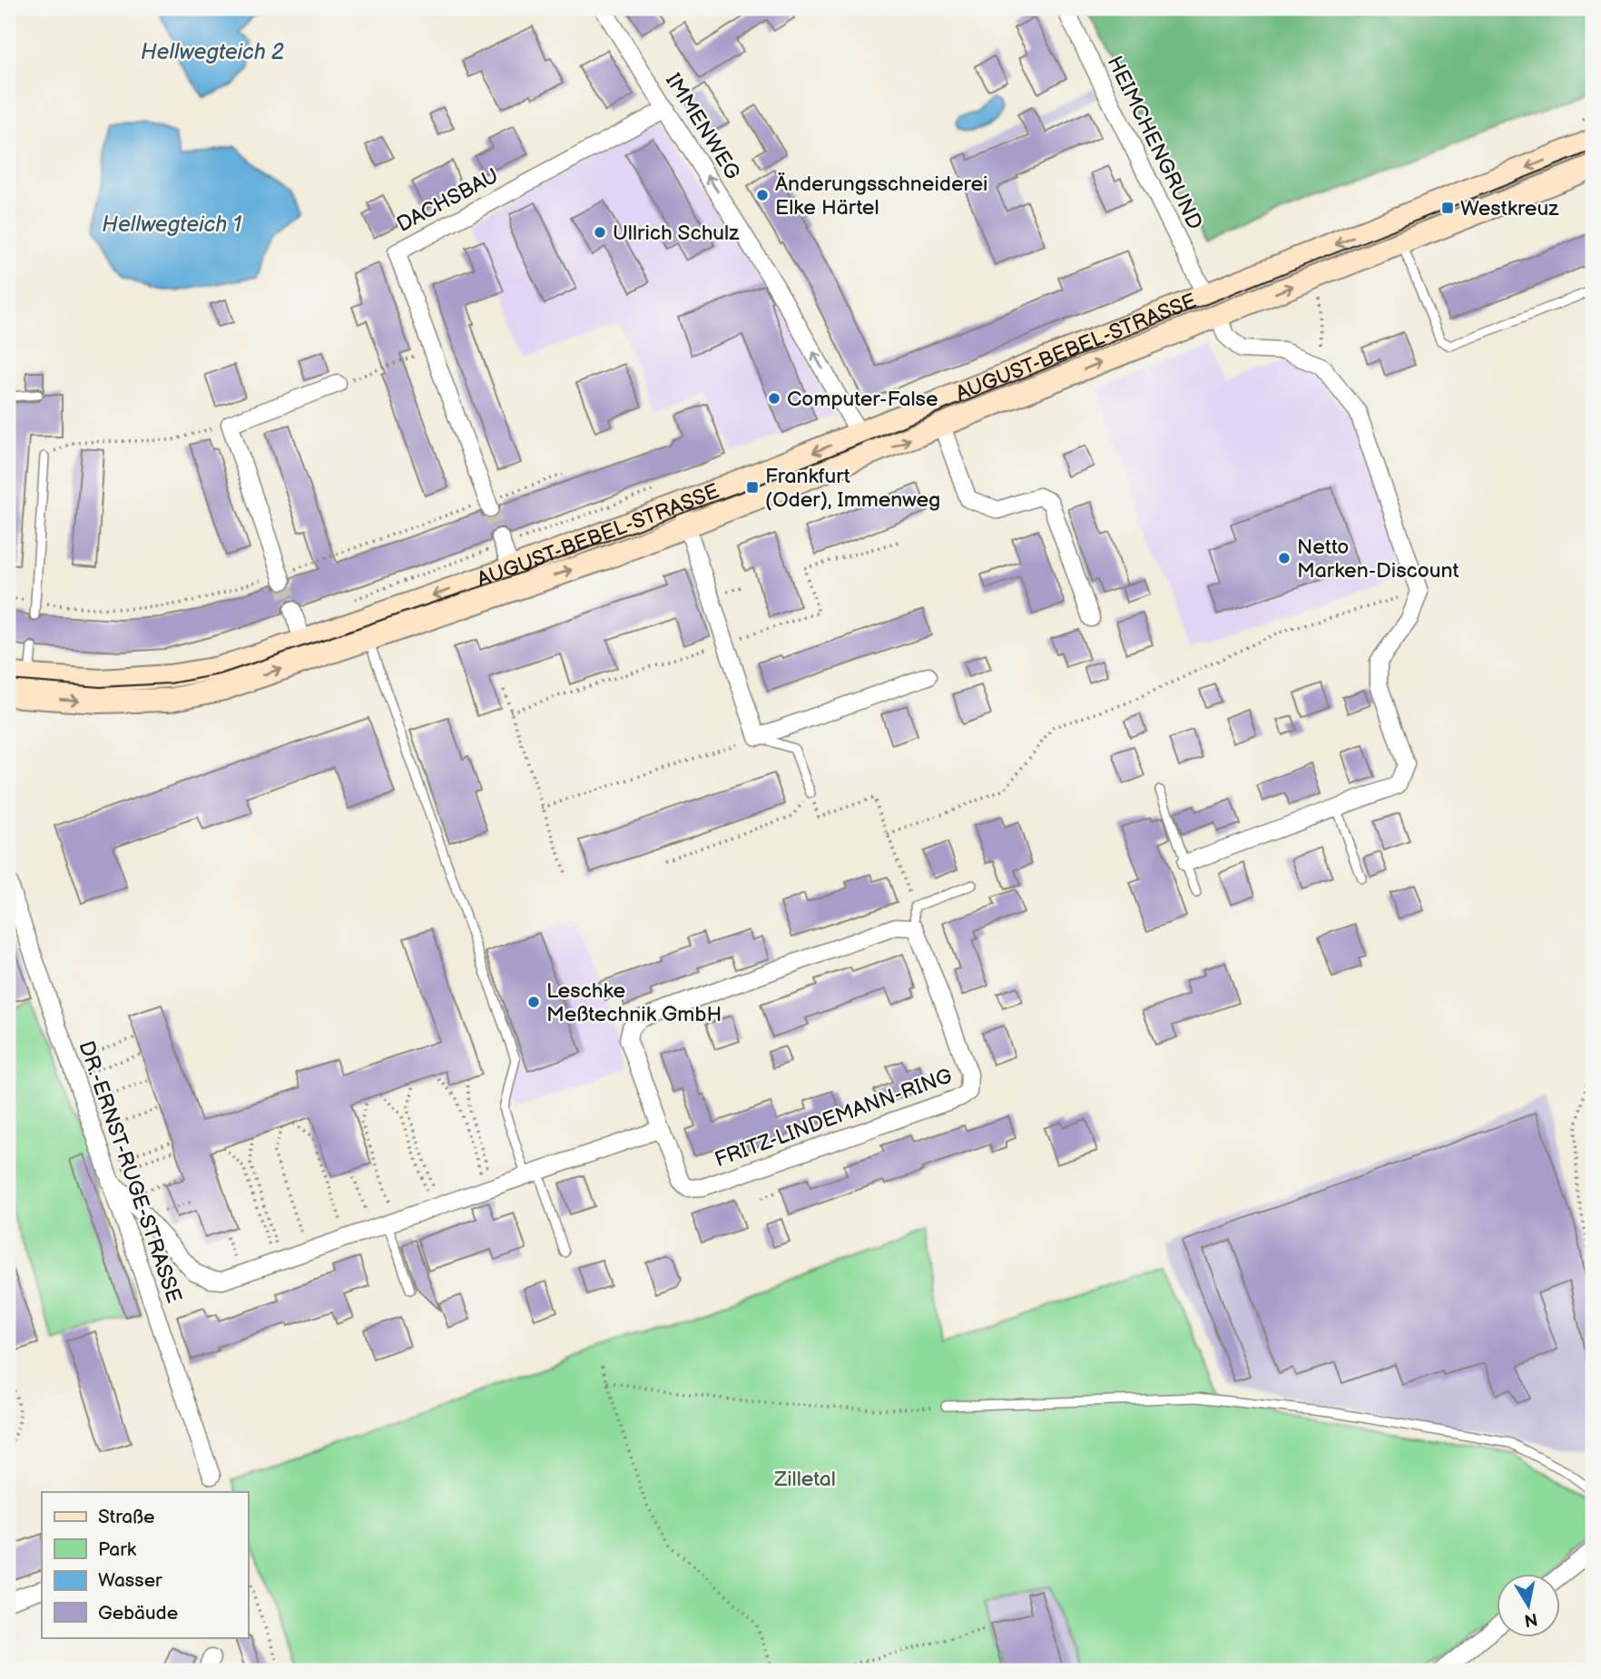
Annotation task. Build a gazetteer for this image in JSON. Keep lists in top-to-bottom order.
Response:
{
  "streets": {
    "street": [
      "IMMENWEG",
      "HEIMCHENGRUND",
      "DACHSBAU",
      "AUGUST-BEBEL-STRASSE",
      "FRITZ-LINDEMANN-RING",
      "DR.-ERNST-RUGE-STRASSE"
    ]
  },
  "crossings": [
    ["IMMENWEG", "DACHSBAU"],
    ["IMMENWEG", "AUGUST-BEBEL-STRASSE"],
    ["HEIMCHENGRUND", "AUGUST-BEBEL-STRASSE"]
  ],
  "one_way": ["IMMENWEG"],
  "water": ["Hellwegteich 2", "Hellwegteich 1"],
  "parks": ["Zilletal"],
  "places": {
    "other": [
      "Änderungsschneiderei Elke Härtel",
      "Ullrich Schulz",
      "Computer-False",
      "Netto Marken-Discount",
      "Leschke Meßtechnik GmbH"
    ],
    "transit": ["Westkreuz", "Frankfurt (Oder), Immenweg"]
  },
  "legend": [
    "Straße",
    "Park",
    "Wasser",
    "Gebäude"
  ],
  "north": "bottom"
}
